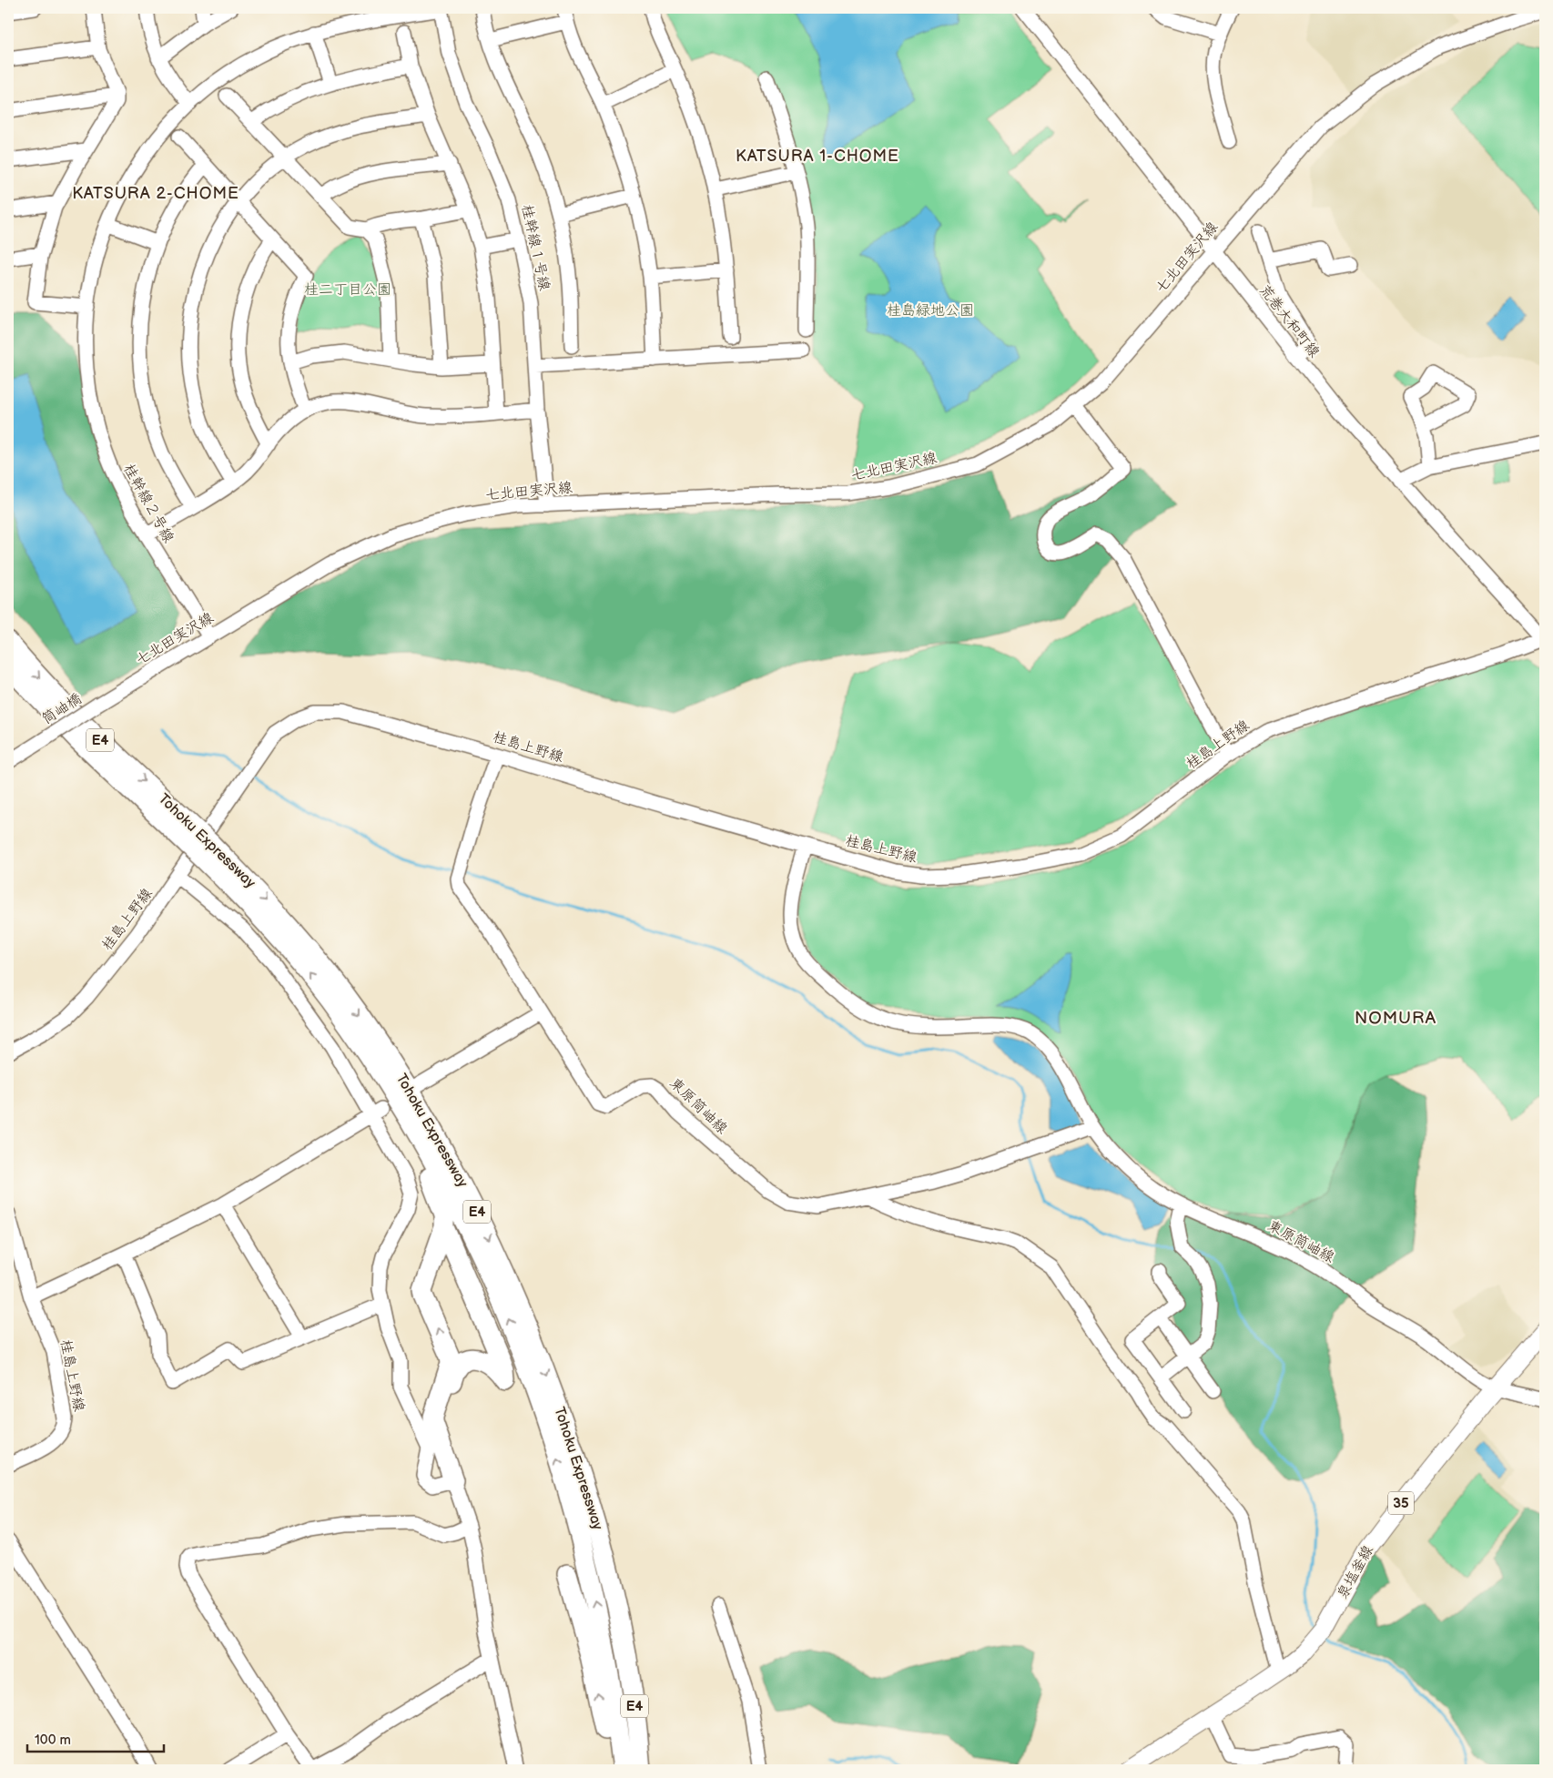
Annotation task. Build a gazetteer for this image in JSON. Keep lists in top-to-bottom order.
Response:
{
  "streets": {
    "highway": ["E4", "Tohoku Expressway"],
    "main road": ["35", "泉塩釜線"],
    "street": [
      "桂幹線１号線",
      "七北田実沢線",
      "荒巻大和町線",
      "桂幹線２号線",
      "筒岫橋",
      "桂島上野線",
      "東原筒岫線"
    ]
  },
  "crossings": [
    ["桂幹線１号線", "七北田実沢線"],
    ["桂幹線１号線", "桂幹線２号線"],
    ["七北田実沢線", "荒巻大和町線"],
    ["七北田実沢線", "桂幹線２号線"],
    ["七北田実沢線", "筒岫橋"],
    ["荒巻大和町線", "桂島上野線"],
    ["桂島上野線", "東原筒岫線"],
    ["東原筒岫線", "泉塩釜線"]
  ],
  "districts": ["KATSURA 1-CHOME", "KATSURA 2-CHOME", "NOMURA"],
  "parks": ["桂二丁目公園", "桂島緑地公園"],
  "scale_bar": "100 m"
}
